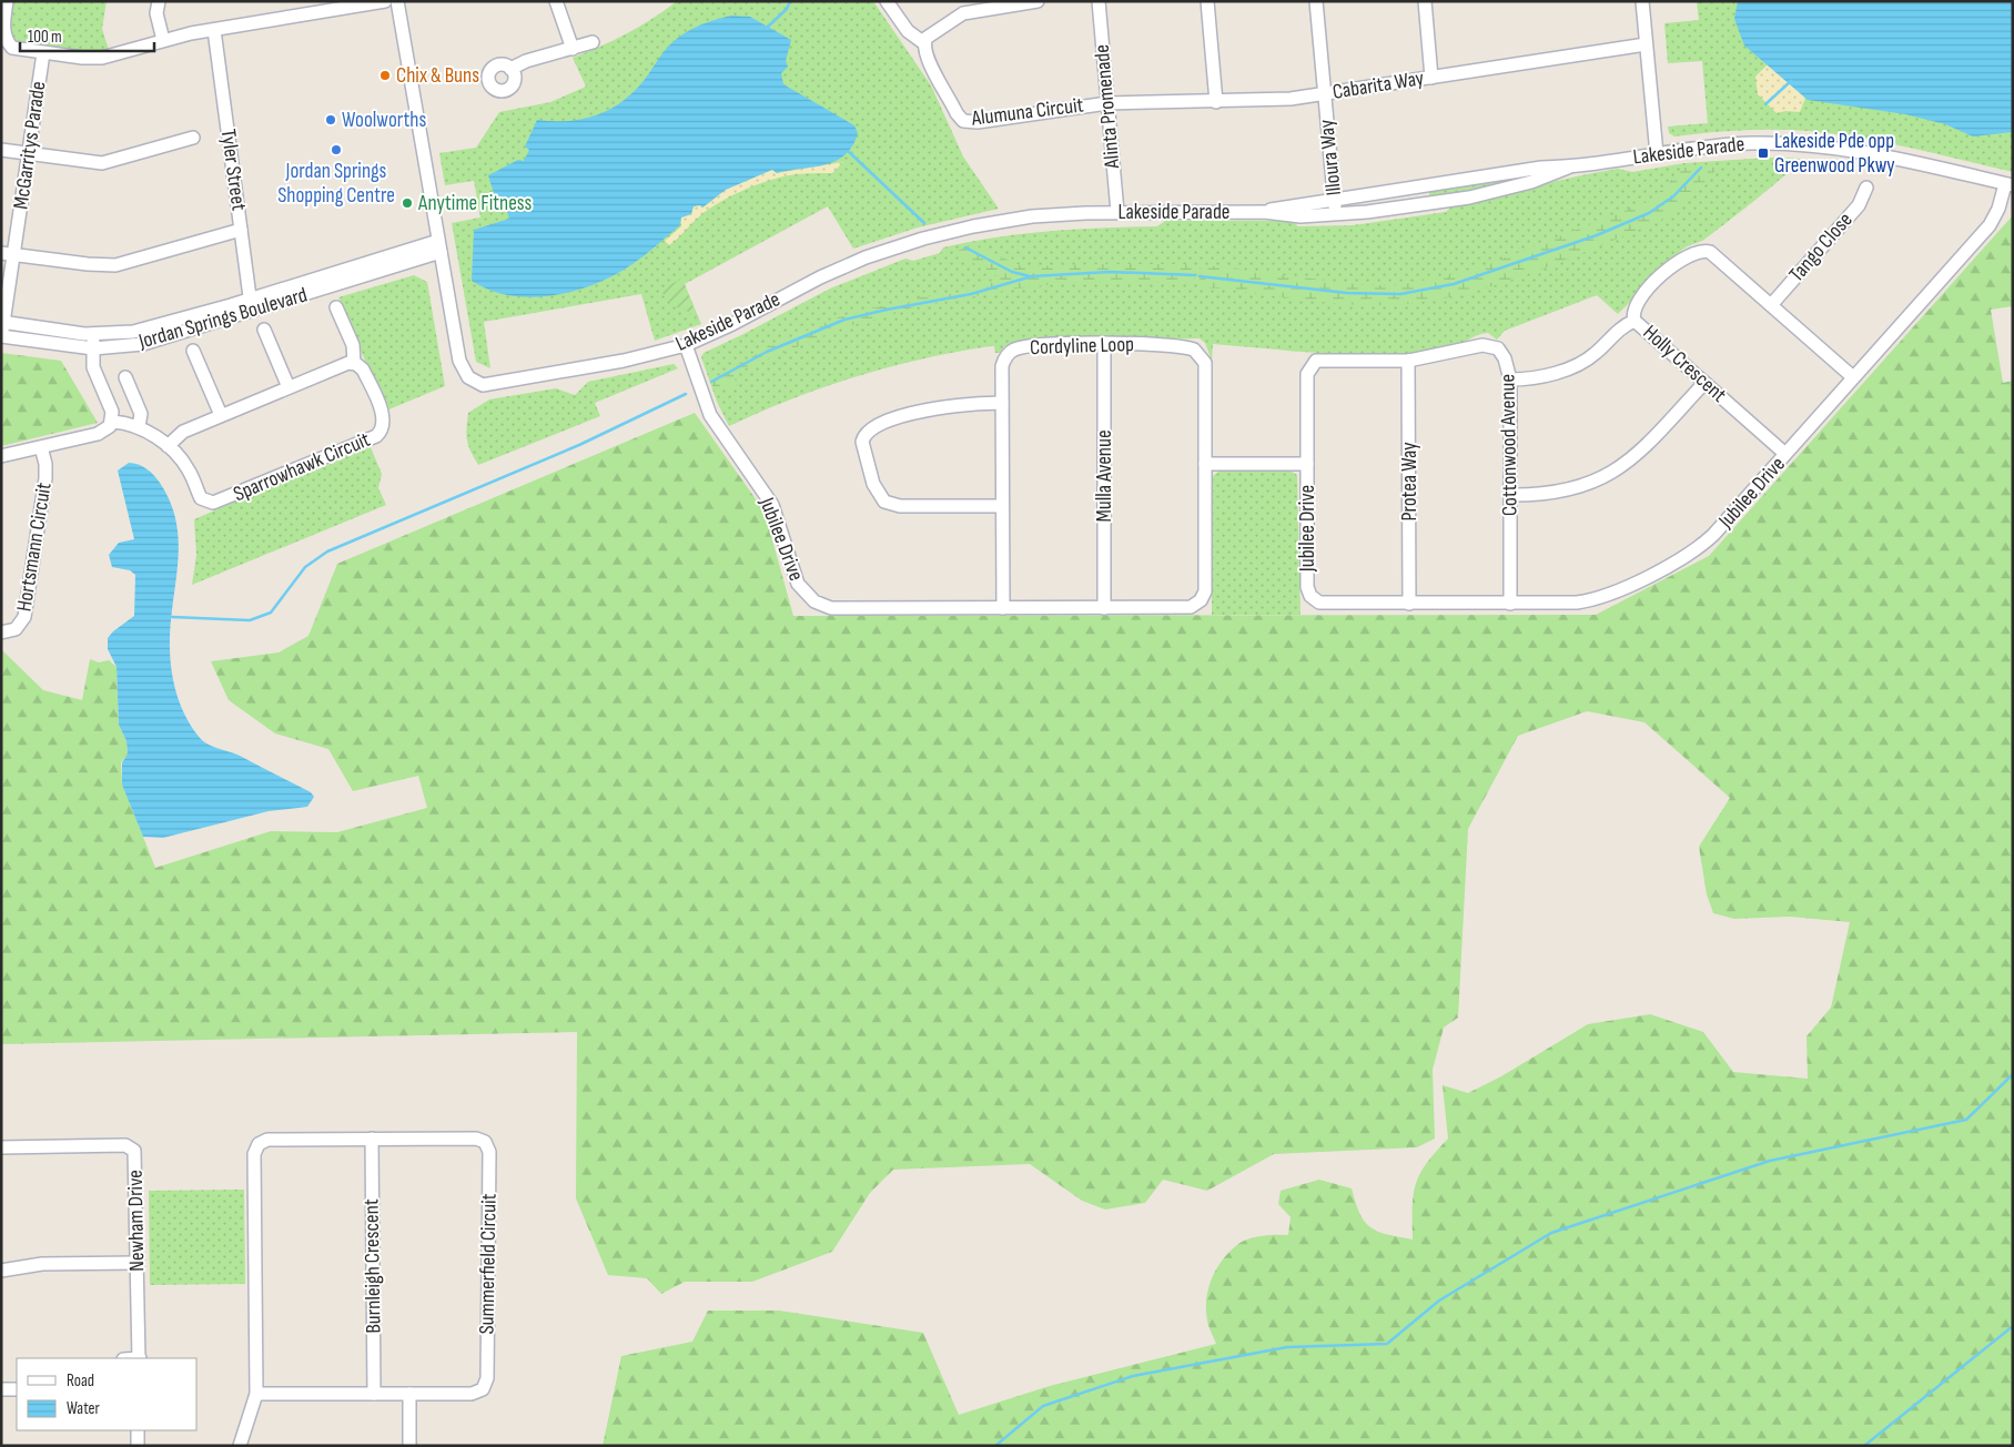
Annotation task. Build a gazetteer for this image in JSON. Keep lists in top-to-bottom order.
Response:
{
  "streets": {
    "street": [
      "Cabarita Way",
      "Alinta Promenade",
      "Alumuna Circuit",
      "McGarritys Parade",
      "Lakeside Parade",
      "Illoura Way",
      "Tyler Street",
      "Tango Close",
      "Jordan Springs Boulevard",
      "Cordyline Loop",
      "Holly Crescent",
      "Cottonwood Avenue",
      "Sparrowhawk Circuit",
      "Mulla Avenue",
      "Protea Way",
      "Jubilee Drive",
      "Hortsmann Circuit",
      "Newham Drive",
      "Summerfield Circuit",
      "Burnleigh Crescent"
    ]
  },
  "crossings": [
    ["Cabarita Way", "Alinta Promenade"],
    ["Cabarita Way", "Alumuna Circuit"],
    ["Cabarita Way", "Illoura Way"],
    ["Alinta Promenade", "Alumuna Circuit"],
    ["Alinta Promenade", "Lakeside Parade"],
    ["McGarritys Parade", "Jordan Springs Boulevard"],
    ["Lakeside Parade", "Illoura Way"],
    ["Lakeside Parade", "Jordan Springs Boulevard"],
    ["Lakeside Parade", "Jubilee Drive"],
    ["Tyler Street", "Jordan Springs Boulevard"],
    ["Tango Close", "Holly Crescent"],
    ["Cordyline Loop", "Mulla Avenue"],
    ["Cordyline Loop", "Jubilee Drive"],
    ["Holly Crescent", "Jubilee Drive"],
    ["Cottonwood Avenue", "Protea Way"],
    ["Cottonwood Avenue", "Jubilee Drive"],
    ["Sparrowhawk Circuit", "Hortsmann Circuit"],
    ["Mulla Avenue", "Jubilee Drive"],
    ["Protea Way", "Jubilee Drive"],
    ["Summerfield Circuit", "Burnleigh Crescent"]
  ],
  "places": {
    "other": [
      "Chix & Buns",
      "Woolworths",
      "Jordan Springs Shopping Centre",
      "Anytime Fitness"
    ],
    "transit": ["Lakeside Pde opp Greenwood Pkwy"]
  },
  "legend": ["Road", "Water"],
  "scale_bar": "100 m"
}
